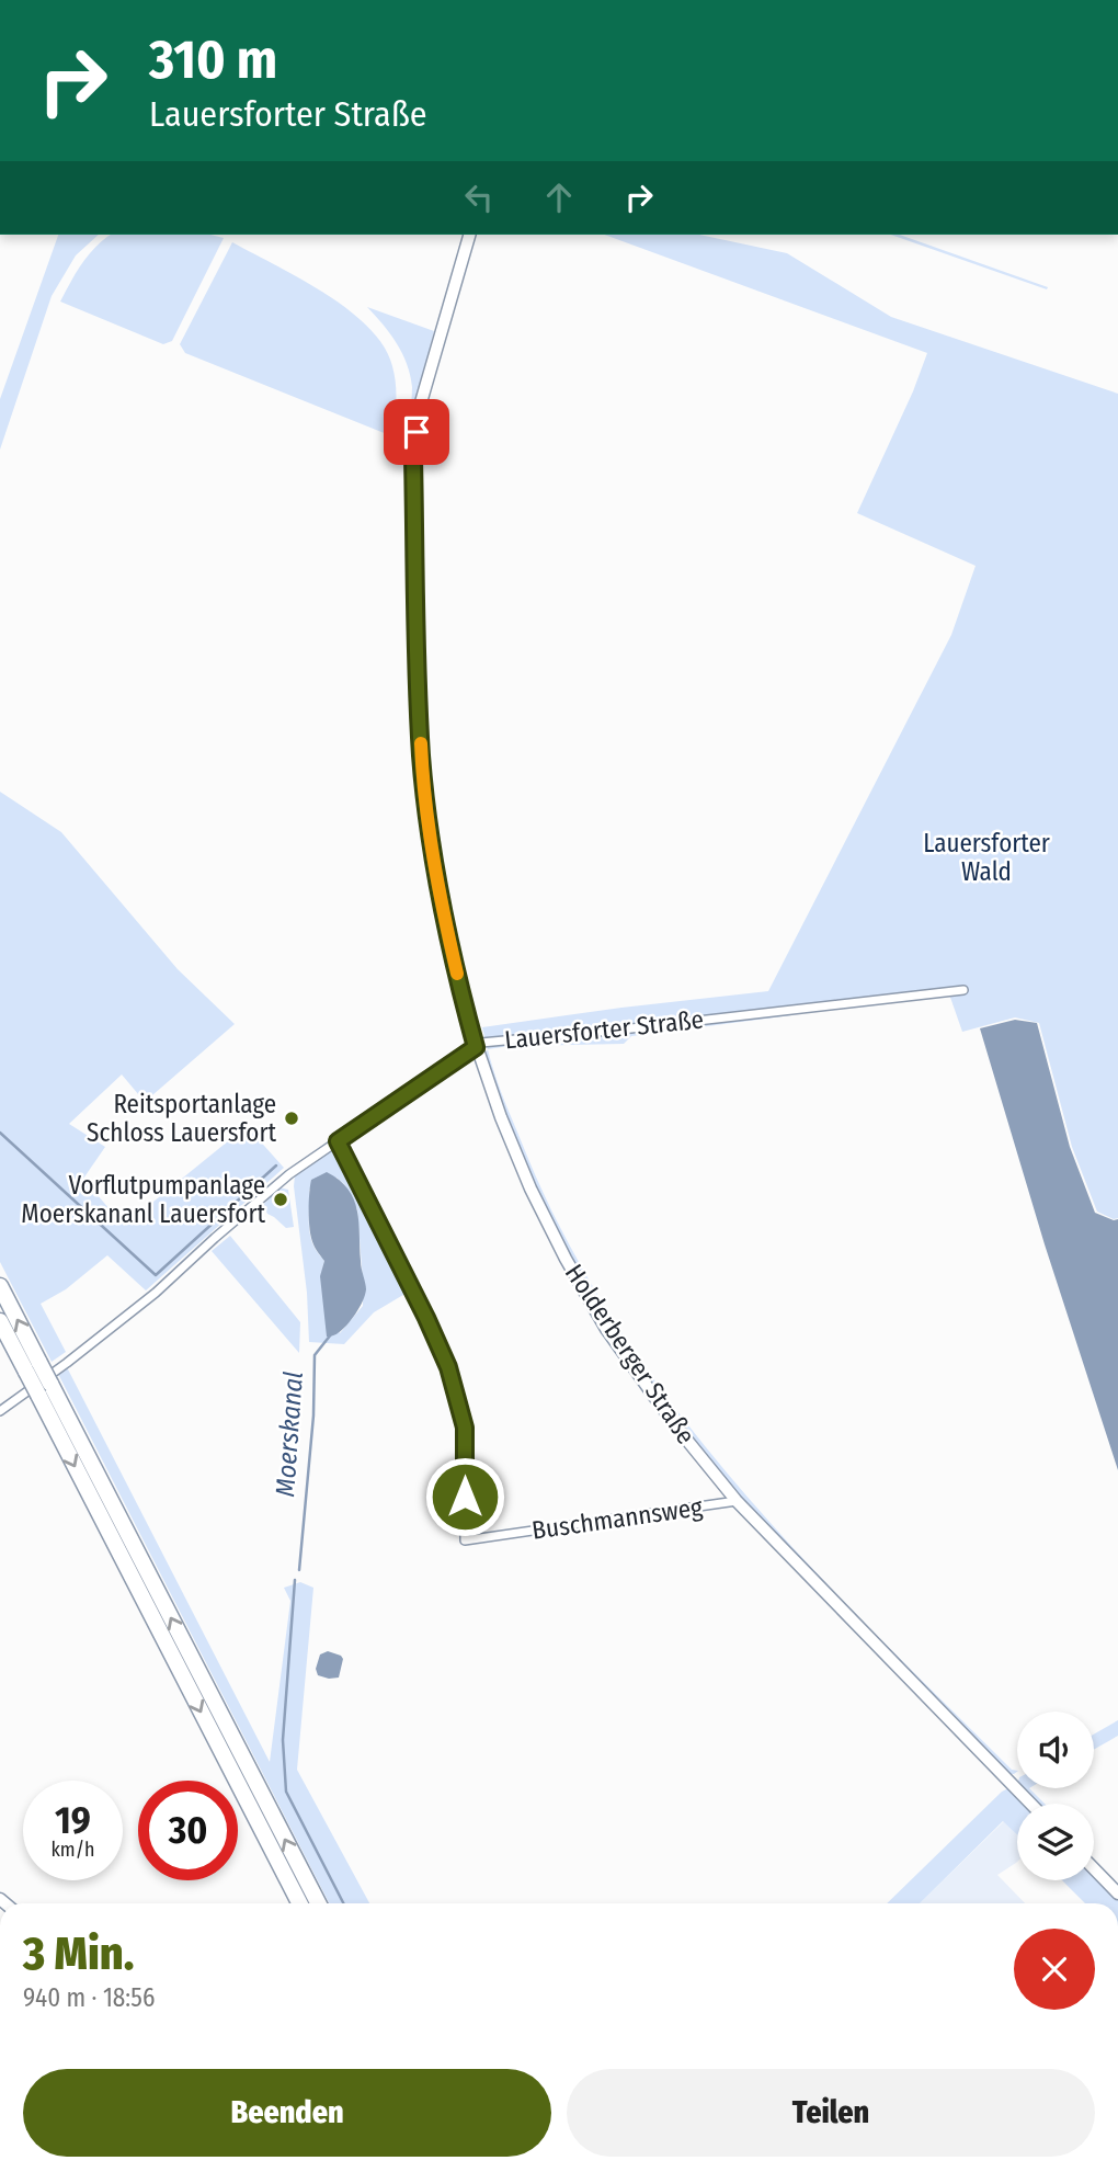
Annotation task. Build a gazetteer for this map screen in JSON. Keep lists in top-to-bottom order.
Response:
{
  "streets": {
    "main road": ["Holderberger Straße"],
    "street": ["Lauersforter Straße", "Buschmannsweg"]
  },
  "crossings": [
    ["Lauersforter Straße", "Holderberger Straße"],
    ["Lauersforter Straße", "Buschmannsweg"],
    ["Holderberger Straße", "Buschmannsweg"]
  ],
  "water": ["Moerskanal"],
  "parks": ["Lauersforter Wald"],
  "places": ["Reitsportanlage Schloss Lauersfort", "Vorflutpumpanlage Moerskananl Lauersfort"],
  "page": {
    "turn": ["310 m", "Lauersforter Straße"],
    "speed": "19 km/h",
    "limit": "30",
    "heading": ["3 Min.", "940 m · 18:56"],
    "buttons": ["Beenden", "Teilen"]
  }
}
